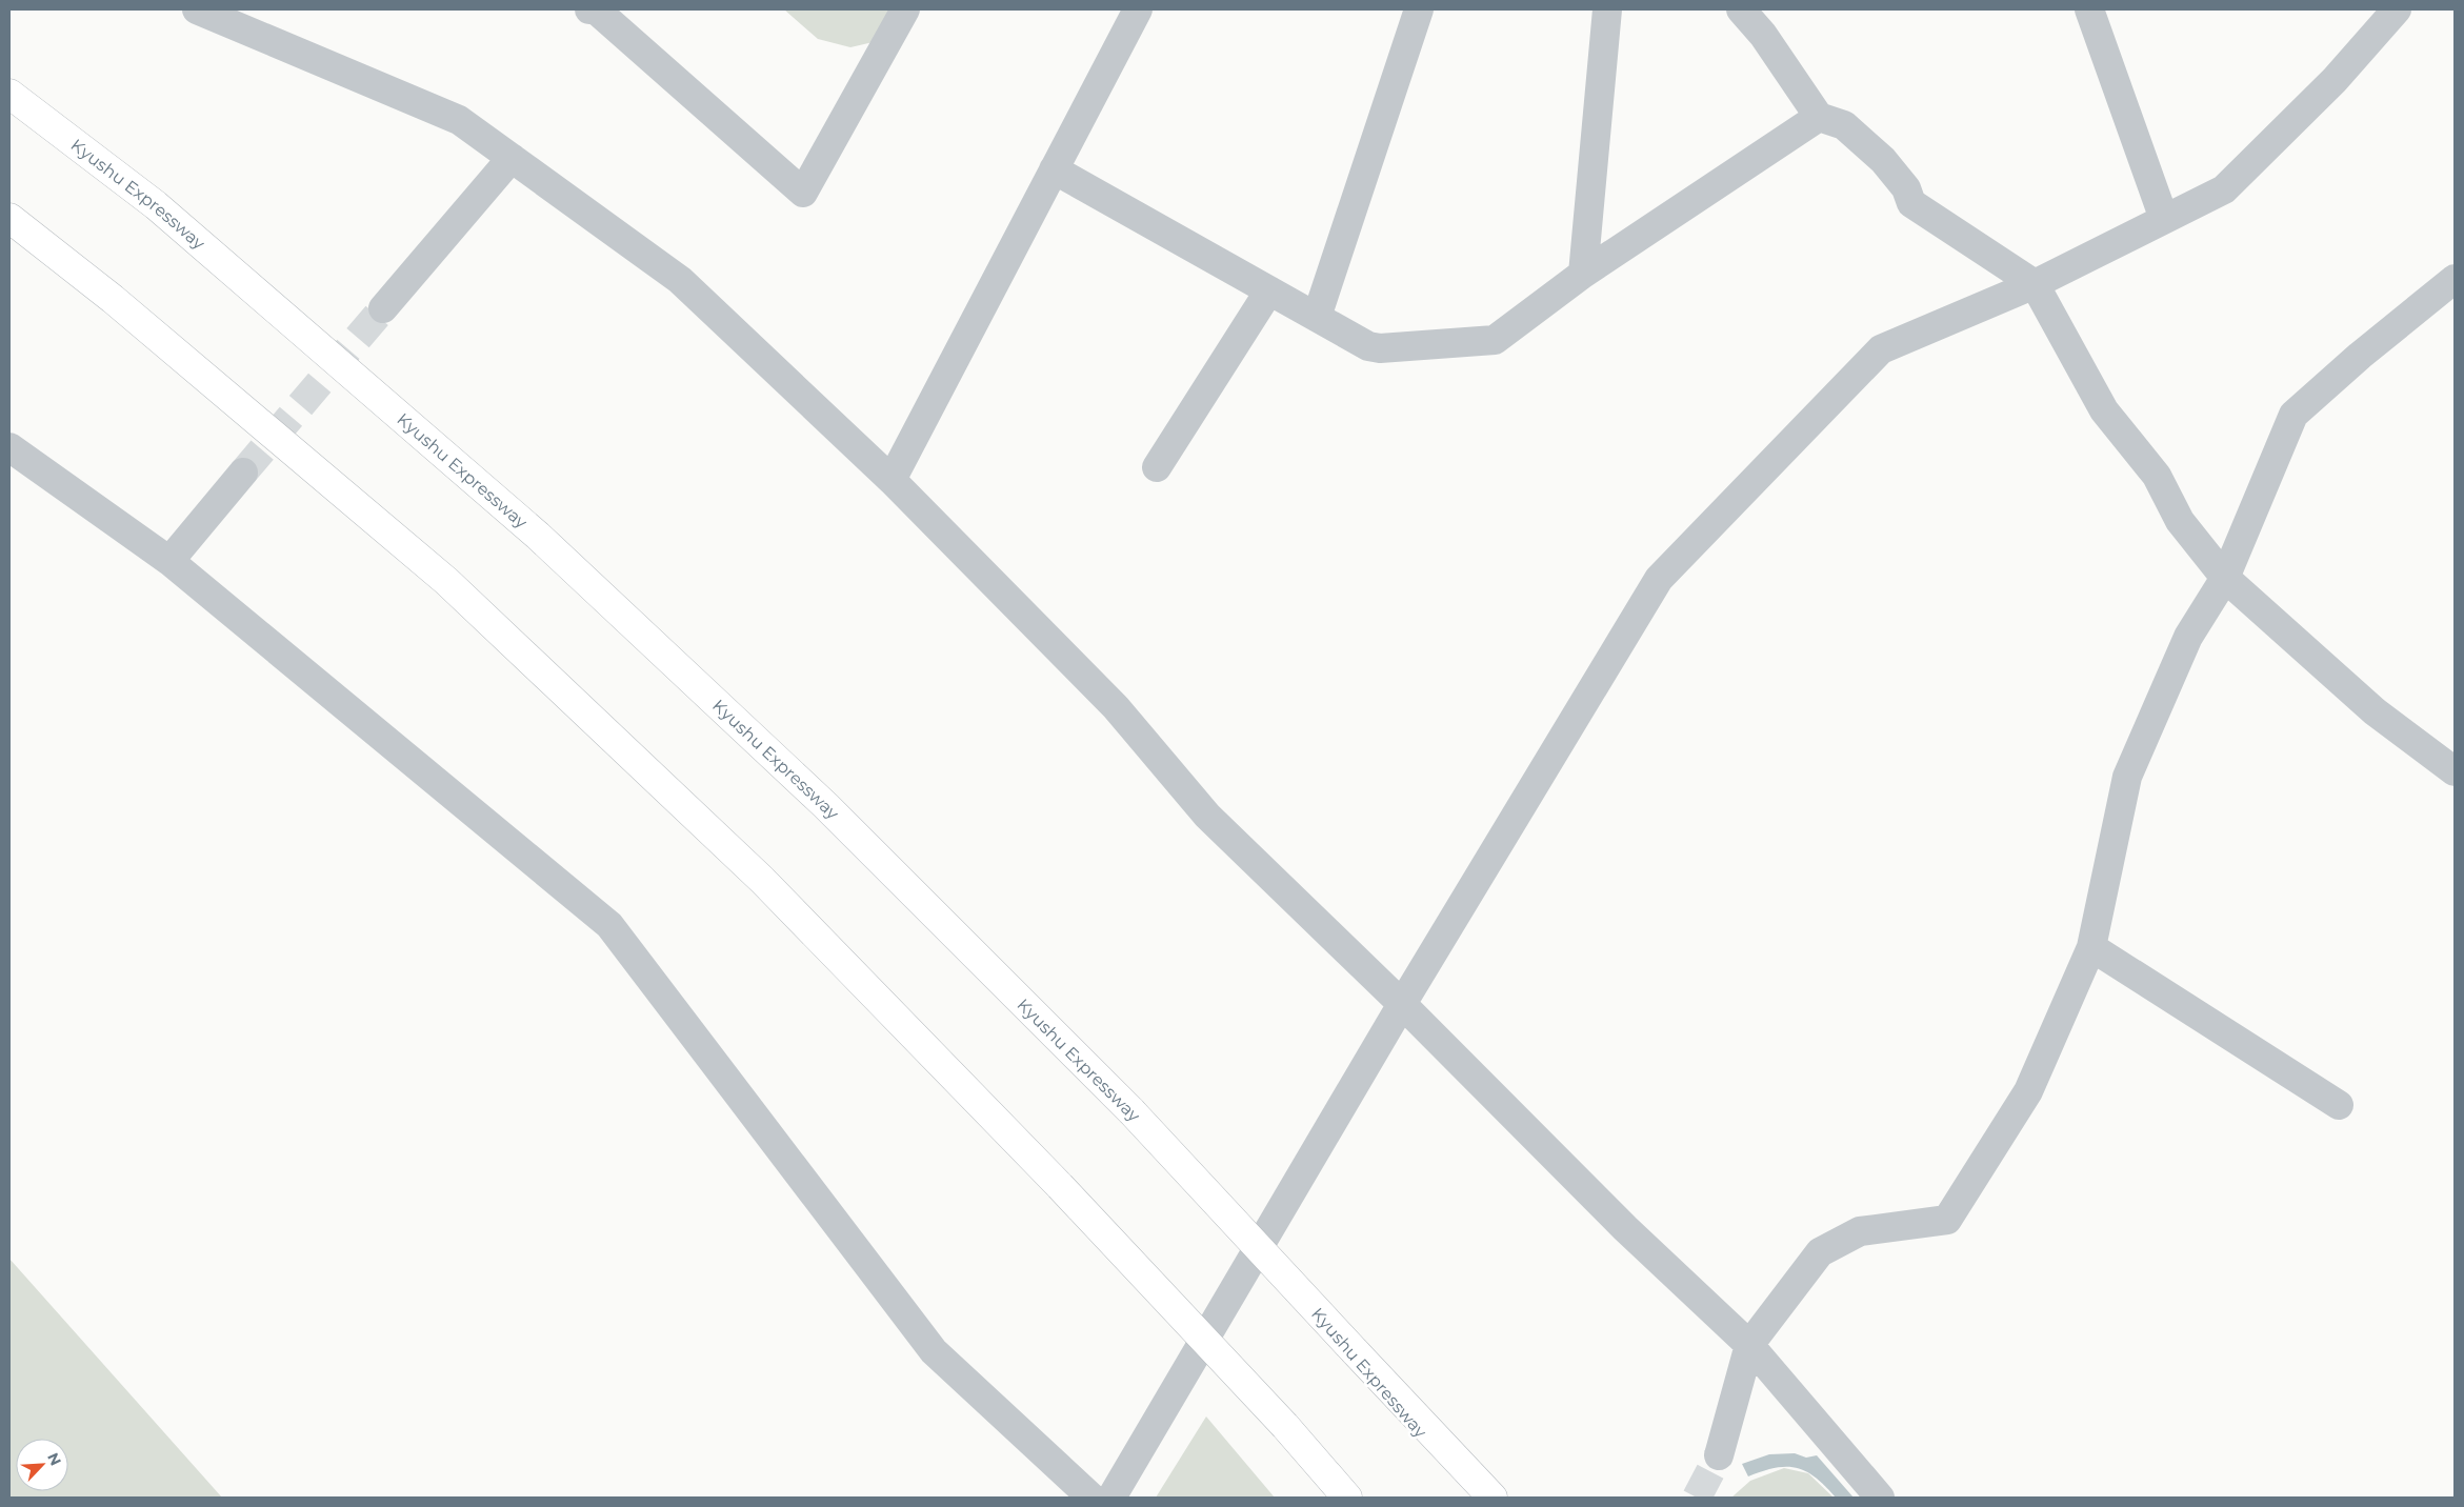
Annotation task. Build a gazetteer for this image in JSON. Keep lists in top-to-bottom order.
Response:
{
  "streets": {
    "highway": ["Kyushu Expressway"]
  },
  "north": "top right"
}
